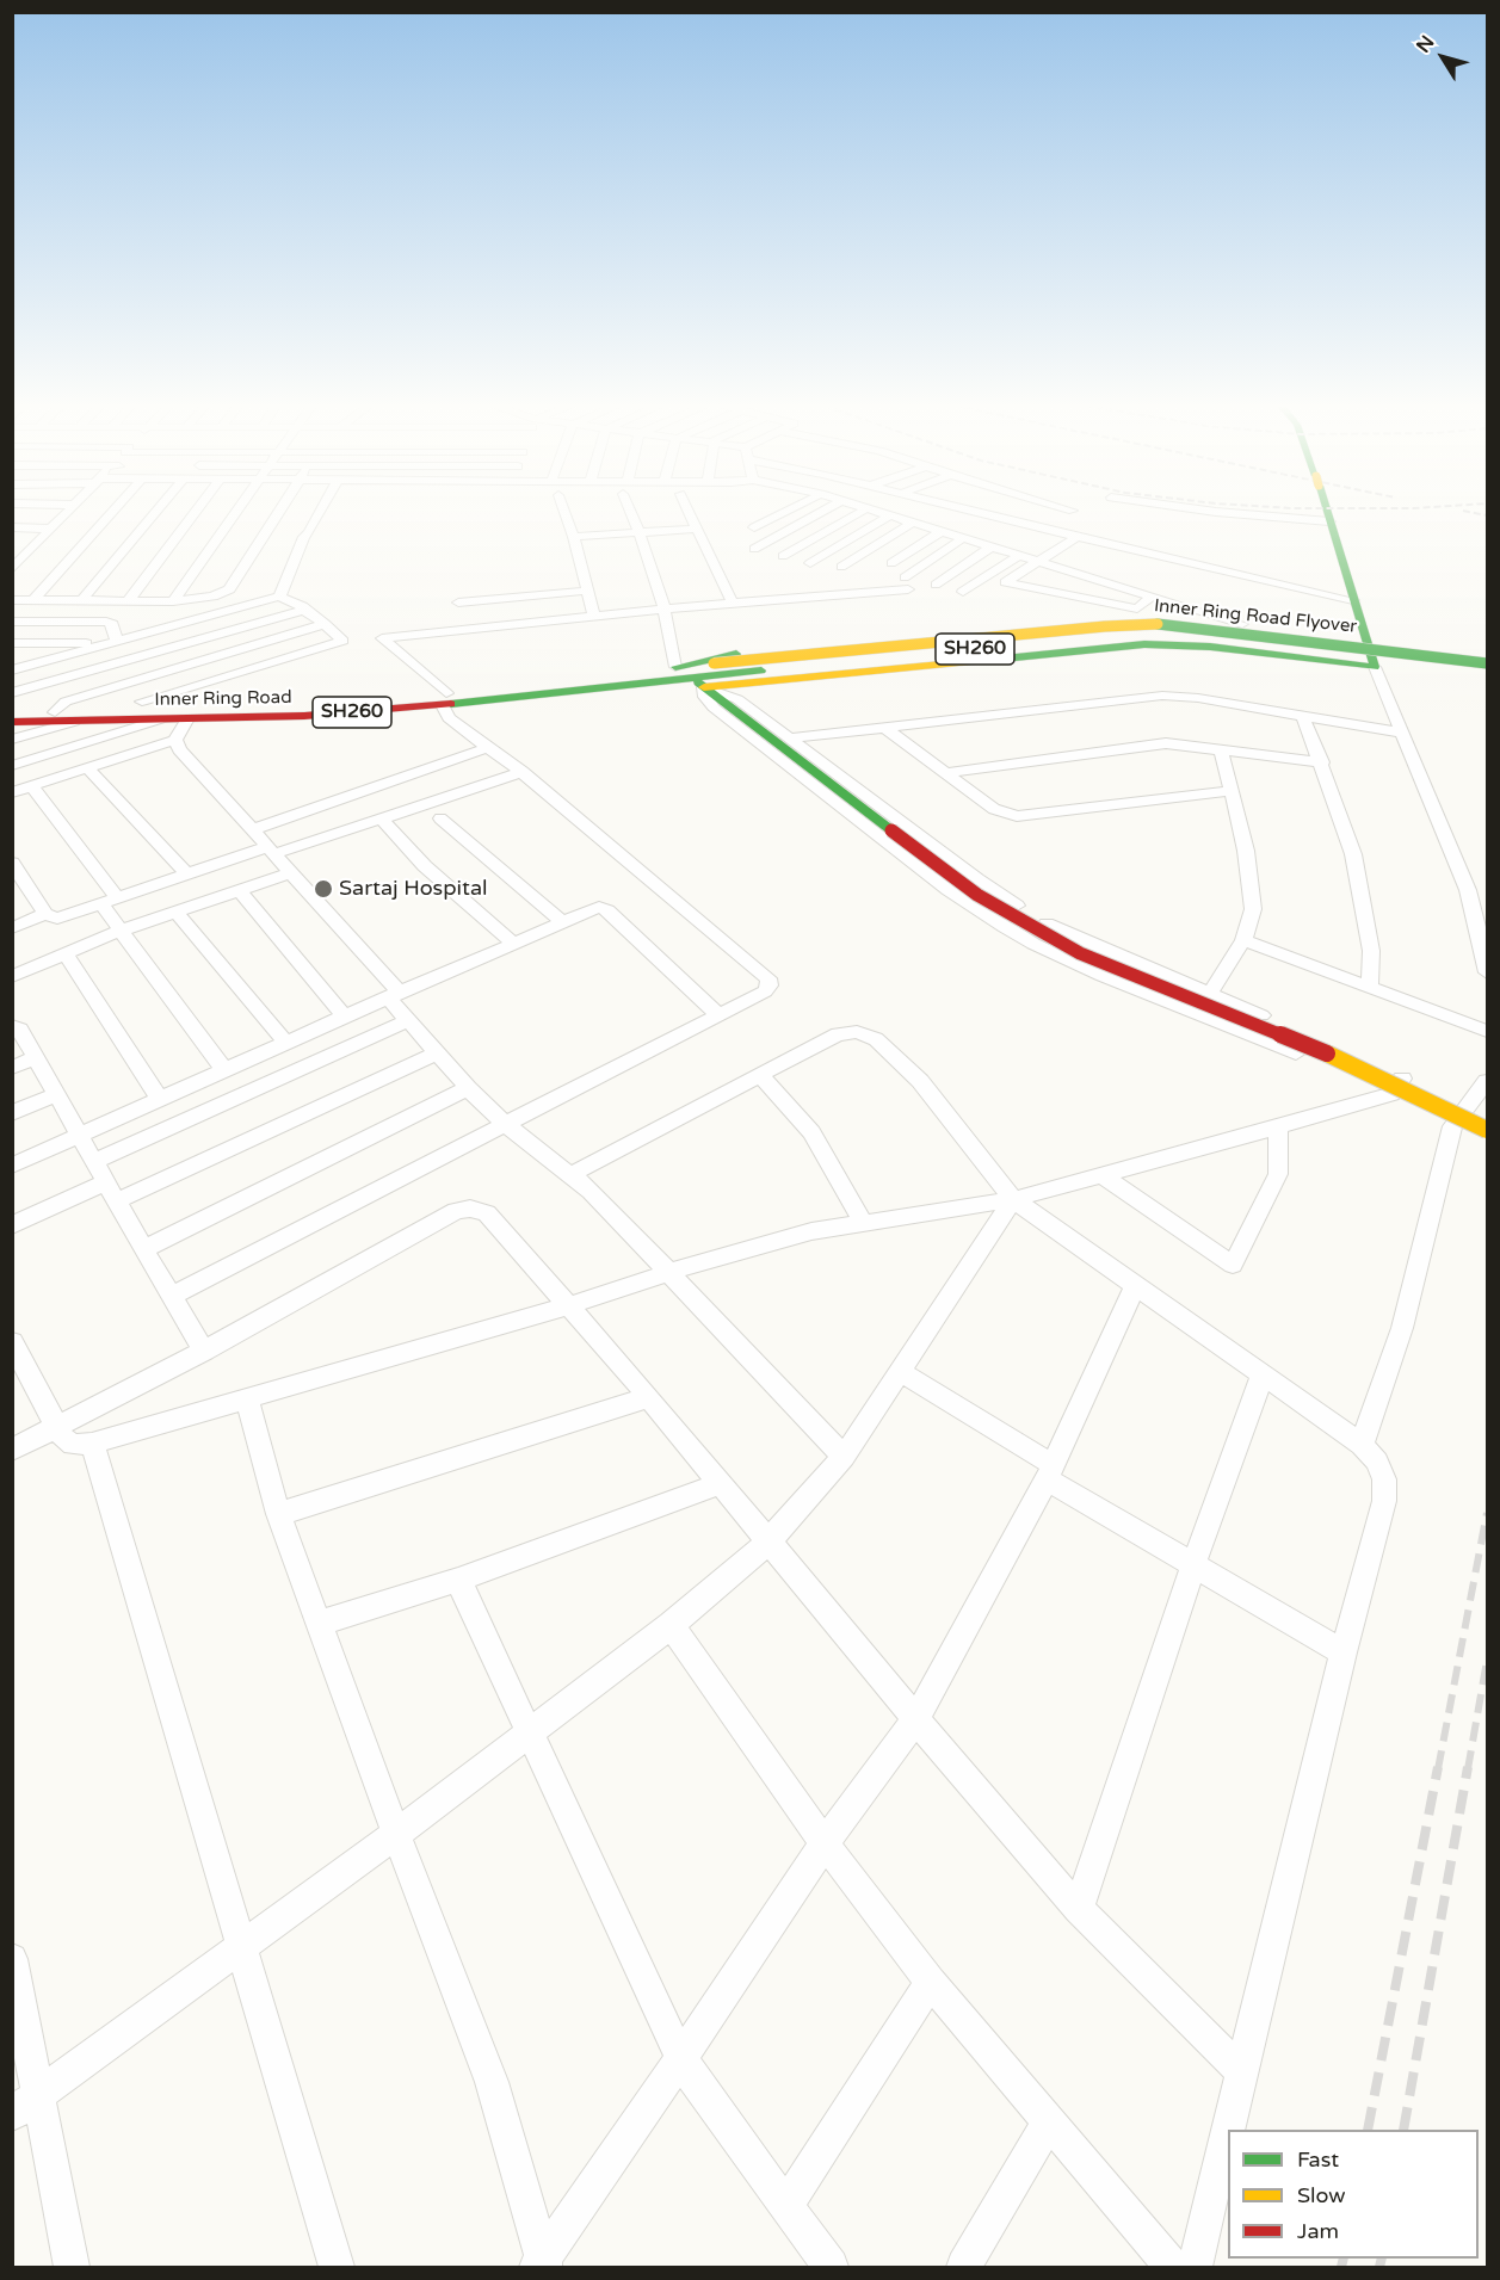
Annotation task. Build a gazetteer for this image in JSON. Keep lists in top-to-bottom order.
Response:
{
  "streets": {
    "main road": ["Inner Ring Road Flyover", "SH260", "Inner Ring Road"]
  },
  "crossings": [
    ["Inner Ring Road Flyover", "Inner Ring Road"]
  ],
  "places": ["Sartaj Hospital"],
  "legend": ["Fast", "Slow", "Jam"],
  "north": "top left"
}
